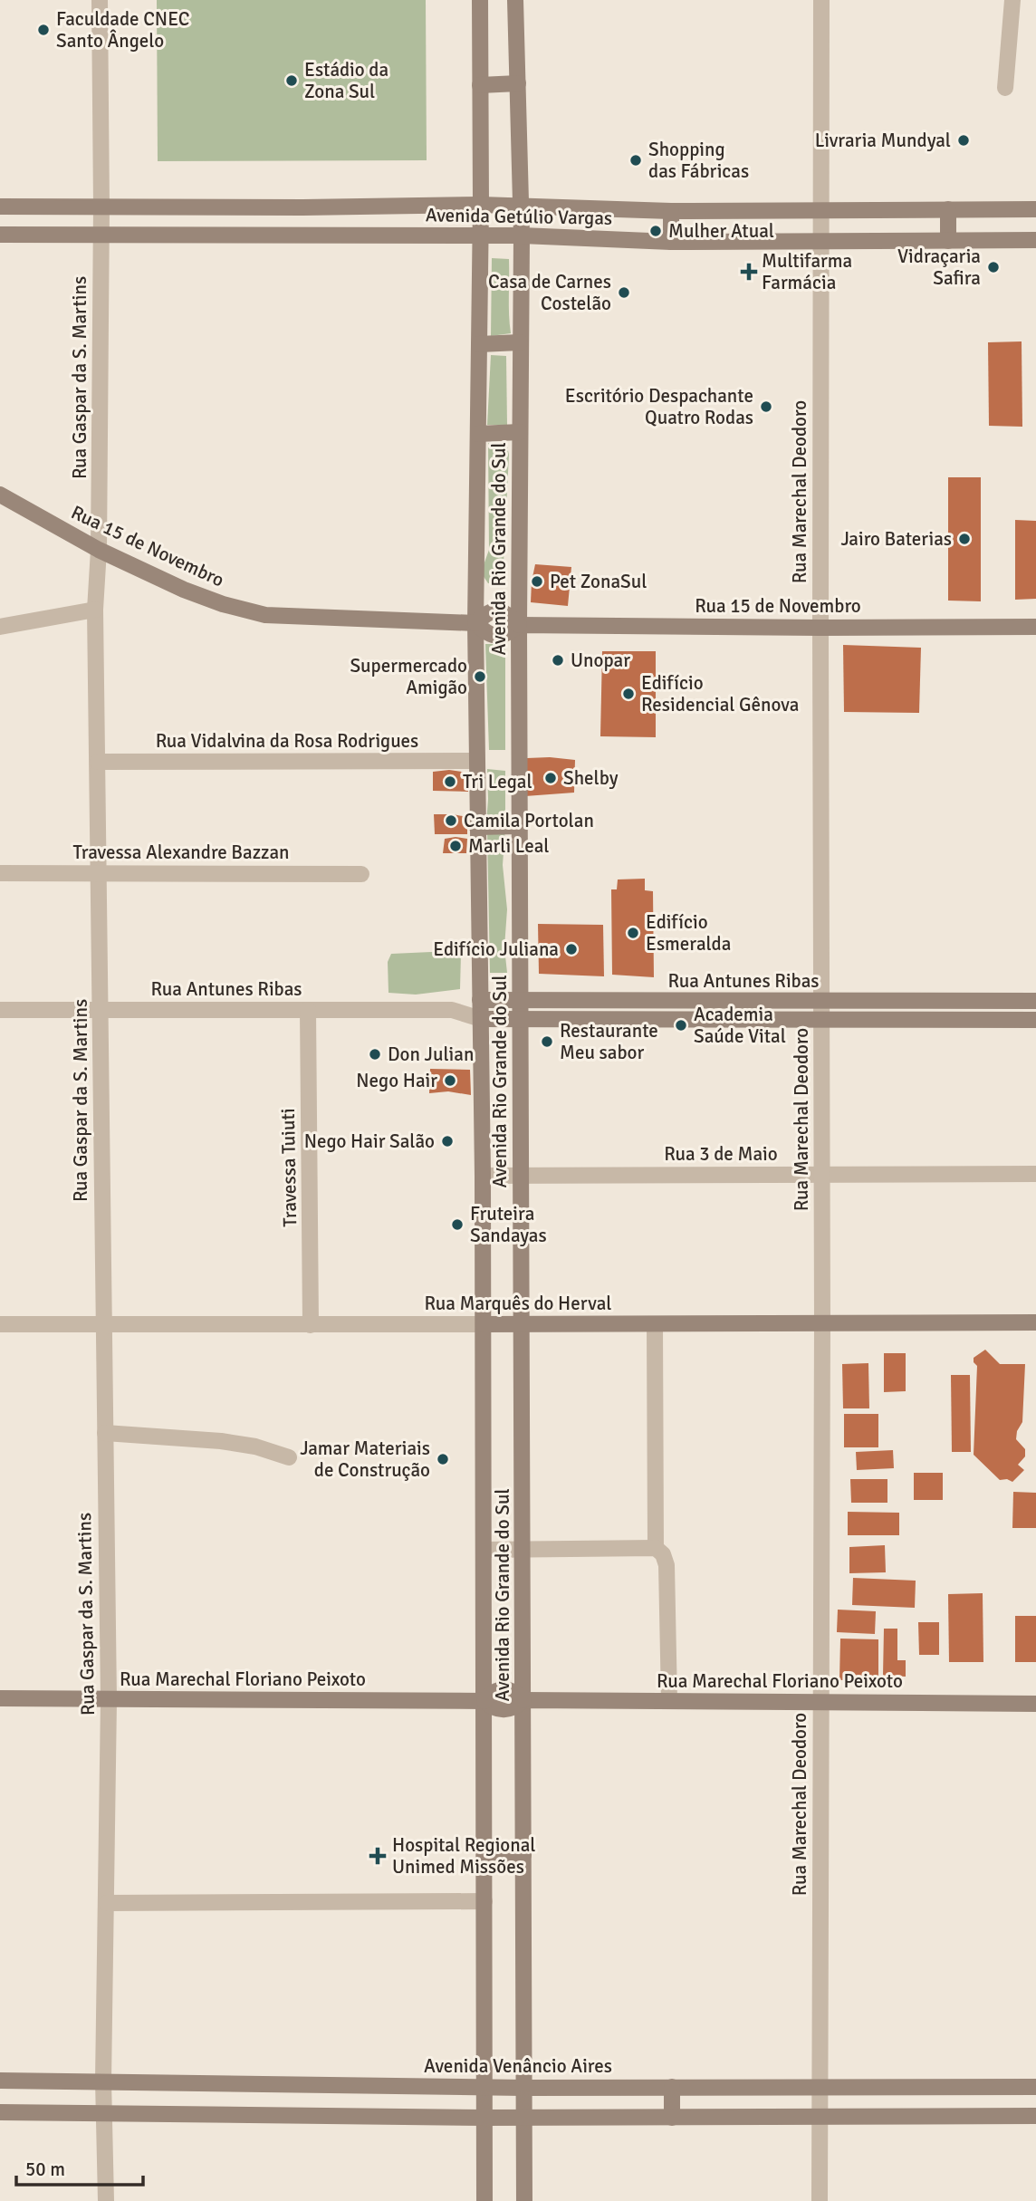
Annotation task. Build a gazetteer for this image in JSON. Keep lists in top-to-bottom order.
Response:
{
  "streets": {
    "main road": [
      "Avenida Getúlio Vargas",
      "Rua 15 de Novembro",
      "Avenida Rio Grande do Sul",
      "Rua Antunes Ribas",
      "Rua Marquês do Herval",
      "Rua Marechal Floriano Peixoto",
      "Avenida Venâncio Aires"
    ],
    "street": [
      "Rua Gaspar da S. Martins",
      "Rua Marechal Deodoro",
      "Rua Vidalvina da Rosa Rodrigues",
      "Travessa Alexandre Bazzan",
      "Rua 3 de Maio",
      "Travessa Tuiuti"
    ]
  },
  "crossings": [
    ["Avenida Getúlio Vargas", "Rua Gaspar da S. Martins"],
    ["Avenida Getúlio Vargas", "Rua Marechal Deodoro"],
    ["Avenida Getúlio Vargas", "Avenida Rio Grande do Sul"],
    ["Rua Gaspar da S. Martins", "Rua 15 de Novembro"],
    ["Rua Gaspar da S. Martins", "Rua Vidalvina da Rosa Rodrigues"],
    ["Rua Gaspar da S. Martins", "Travessa Alexandre Bazzan"],
    ["Rua Gaspar da S. Martins", "Rua Antunes Ribas"],
    ["Rua Gaspar da S. Martins", "Rua Marquês do Herval"],
    ["Rua Gaspar da S. Martins", "Rua Marechal Floriano Peixoto"],
    ["Rua Gaspar da S. Martins", "Avenida Venâncio Aires"],
    ["Rua Marechal Deodoro", "Rua 15 de Novembro"],
    ["Rua Marechal Deodoro", "Rua Antunes Ribas"],
    ["Rua Marechal Deodoro", "Rua 3 de Maio"],
    ["Rua Marechal Deodoro", "Rua Marquês do Herval"],
    ["Rua Marechal Deodoro", "Rua Marechal Floriano Peixoto"],
    ["Rua Marechal Deodoro", "Avenida Venâncio Aires"],
    ["Rua 15 de Novembro", "Avenida Rio Grande do Sul"],
    ["Avenida Rio Grande do Sul", "Rua Vidalvina da Rosa Rodrigues"],
    ["Avenida Rio Grande do Sul", "Rua Antunes Ribas"],
    ["Avenida Rio Grande do Sul", "Rua 3 de Maio"],
    ["Avenida Rio Grande do Sul", "Rua Marquês do Herval"],
    ["Avenida Rio Grande do Sul", "Rua Marechal Floriano Peixoto"],
    ["Avenida Rio Grande do Sul", "Avenida Venâncio Aires"],
    ["Rua Antunes Ribas", "Travessa Tuiuti"],
    ["Travessa Tuiuti", "Rua Marquês do Herval"]
  ],
  "places": {
    "other": [
      "Faculdade CNEC Santo Ângelo",
      "Estádio da Zona Sul",
      "Livraria Mundyal",
      "Shopping das Fábricas",
      "Mulher Atual",
      "Vidraçaria Safira",
      "Casa de Carnes Costelão",
      "Escritório Despachante Quatro Rodas",
      "Jairo Baterias",
      "Pet ZonaSul",
      "Unopar",
      "Supermercado Amigão",
      "Edifício Residencial Gênova",
      "Shelby",
      "Tri Legal",
      "Camila Portolan",
      "Marli Leal",
      "Edifício Esmeralda",
      "Edifício Juliana",
      "Academia Saúde Vital",
      "Restaurante Meu sabor",
      "Don Julian",
      "Nego Hair",
      "Nego Hair Salão",
      "Fruteira Sandayas",
      "Jamar Materiais de Construção"
    ],
    "health": ["Multifarma Farmácia", "Hospital Regional Unimed Missões"]
  },
  "scale_bar": "50 m"
}
